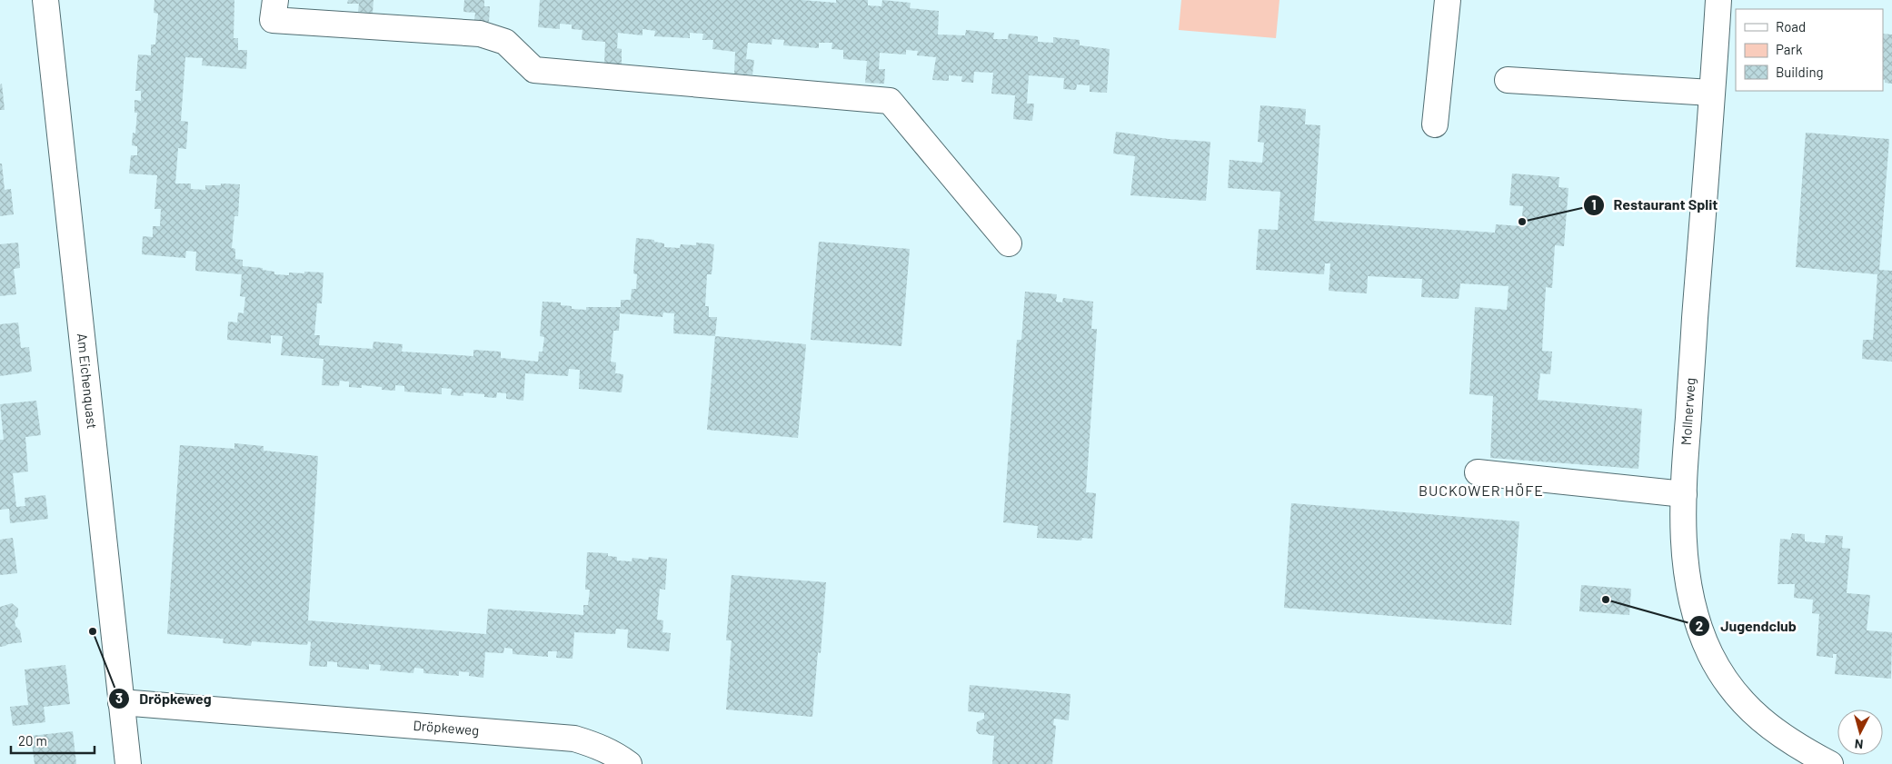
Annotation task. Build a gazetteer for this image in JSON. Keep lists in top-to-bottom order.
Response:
{
  "streets": {
    "street": ["Am Eichenquast", "Mollnerweg", "Dröpkeweg"]
  },
  "crossings": [
    ["Am Eichenquast", "Dröpkeweg"]
  ],
  "districts": ["BUCKOWER HÖFE"],
  "places": ["Restaurant Split", "Jugendclub", "Dröpkeweg"],
  "legend": ["Road", "Park", "Building"],
  "scale_bar": "20 m",
  "north": "bottom"
}
